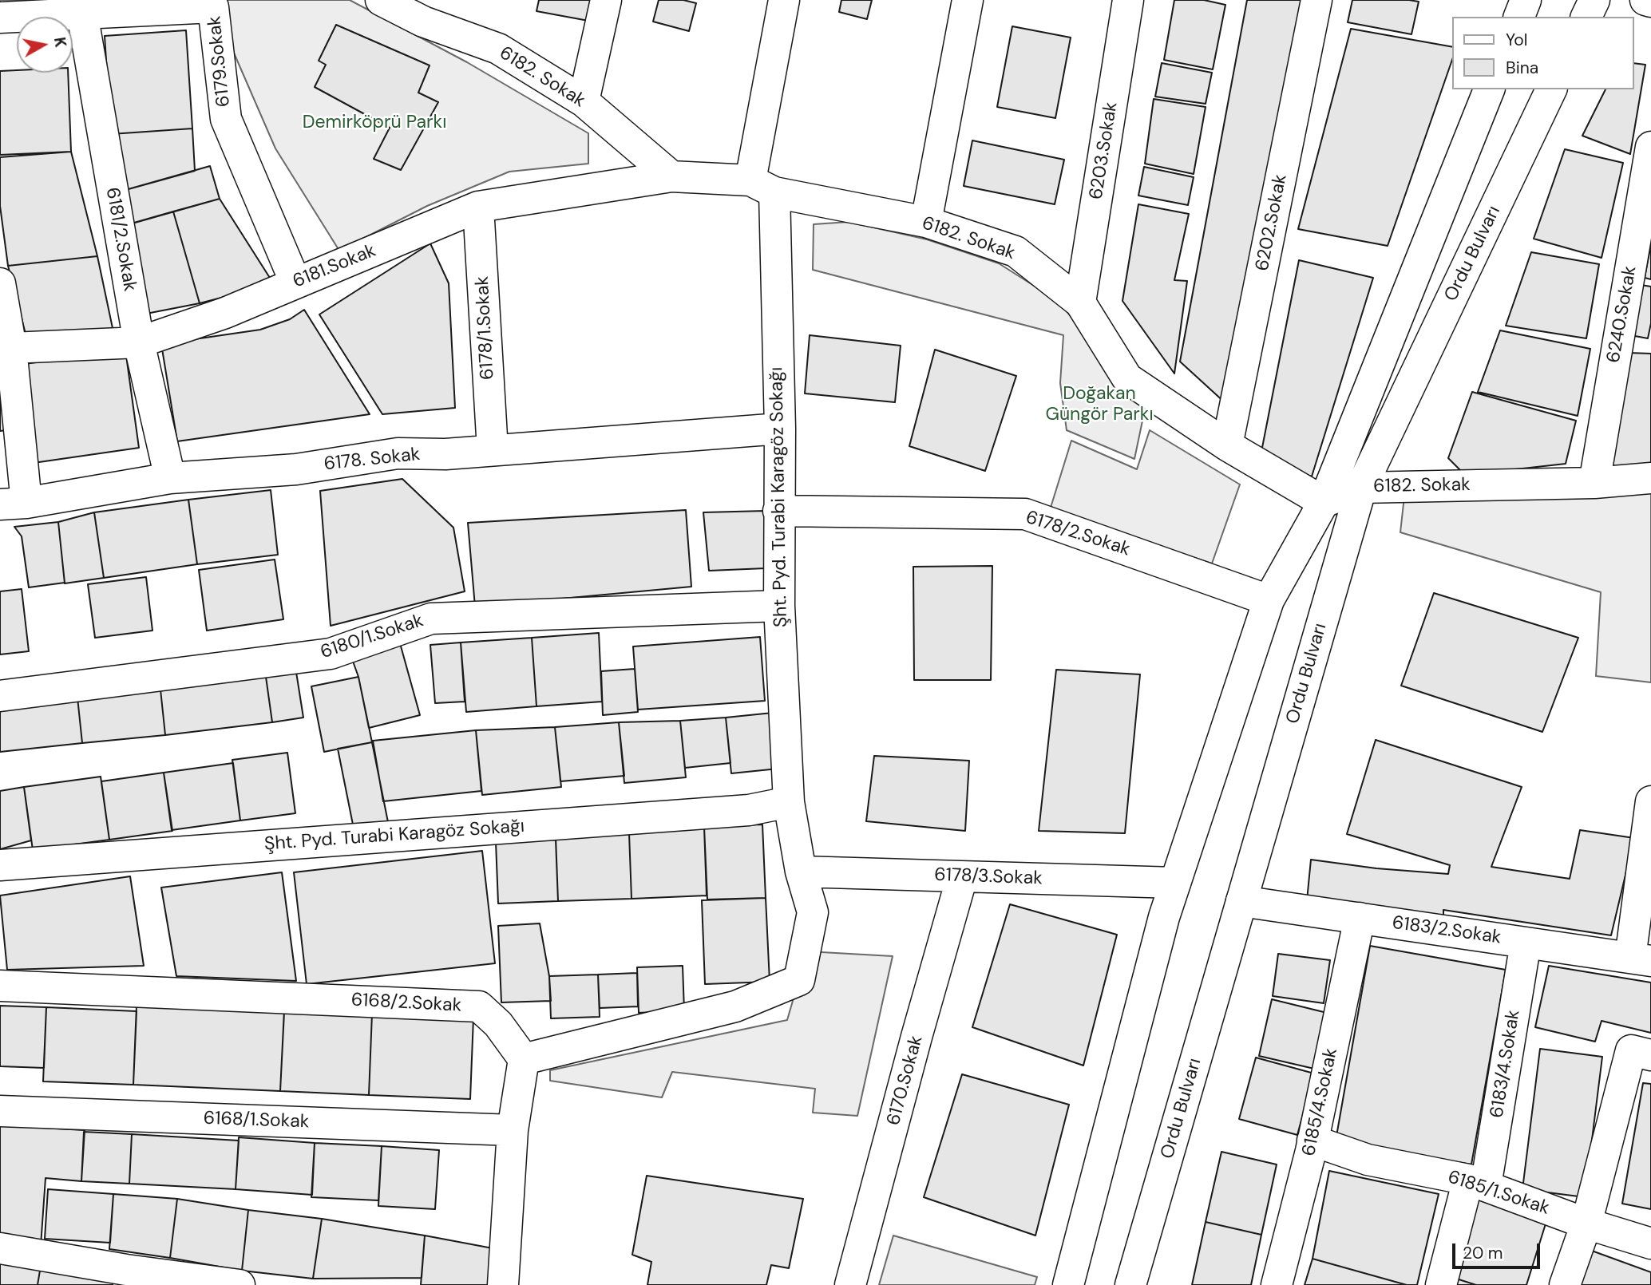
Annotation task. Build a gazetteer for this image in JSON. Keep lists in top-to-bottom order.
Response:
{
  "streets": {
    "street": [
      "6179.Sokak",
      "6182. Sokak",
      "6203.Sokak",
      "6202.Sokak",
      "6181/2.Sokak",
      "Ordu Bulvarı",
      "6181.Sokak",
      "6240.Sokak",
      "6178/1.Sokak",
      "6178. Sokak",
      "Şht. Pyd. Turabi Karagöz Sokağı",
      "6178/2.Sokak",
      "6180/1.Sokak",
      "6178/3.Sokak",
      "6183/2.Sokak",
      "6168/2.Sokak",
      "6183/4.Sokak",
      "6170.Sokak",
      "6185/4.Sokak",
      "6168/1.Sokak",
      "6185/1.Sokak"
    ]
  },
  "crossings": [
    ["6179.Sokak", "6181/2.Sokak"],
    ["6179.Sokak", "6181.Sokak"],
    ["6182. Sokak", "6203.Sokak"],
    ["6182. Sokak", "6202.Sokak"],
    ["6182. Sokak", "Ordu Bulvarı"],
    ["6182. Sokak", "6181.Sokak"],
    ["6182. Sokak", "6240.Sokak"],
    ["6182. Sokak", "Şht. Pyd. Turabi Karagöz Sokağı"],
    ["6181/2.Sokak", "6181.Sokak"],
    ["6181/2.Sokak", "6178. Sokak"],
    ["Ordu Bulvarı", "6183/2.Sokak"],
    ["6181.Sokak", "6178/1.Sokak"],
    ["6178/1.Sokak", "6178. Sokak"],
    ["6178. Sokak", "Şht. Pyd. Turabi Karagöz Sokağı"],
    ["Şht. Pyd. Turabi Karagöz Sokağı", "6178/2.Sokak"],
    ["Şht. Pyd. Turabi Karagöz Sokağı", "6180/1.Sokak"],
    ["Şht. Pyd. Turabi Karagöz Sokağı", "6178/3.Sokak"],
    ["6178/3.Sokak", "6170.Sokak"],
    ["6183/2.Sokak", "6183/4.Sokak"],
    ["6183/2.Sokak", "6185/4.Sokak"],
    ["6183/4.Sokak", "6185/1.Sokak"],
    ["6185/4.Sokak", "6185/1.Sokak"]
  ],
  "parks": ["Demirköprü Parkı", "Doğakan Güngör Parkı"],
  "legend": ["Yol", "Bina"],
  "scale_bar": "20 m",
  "north": "right"
}
